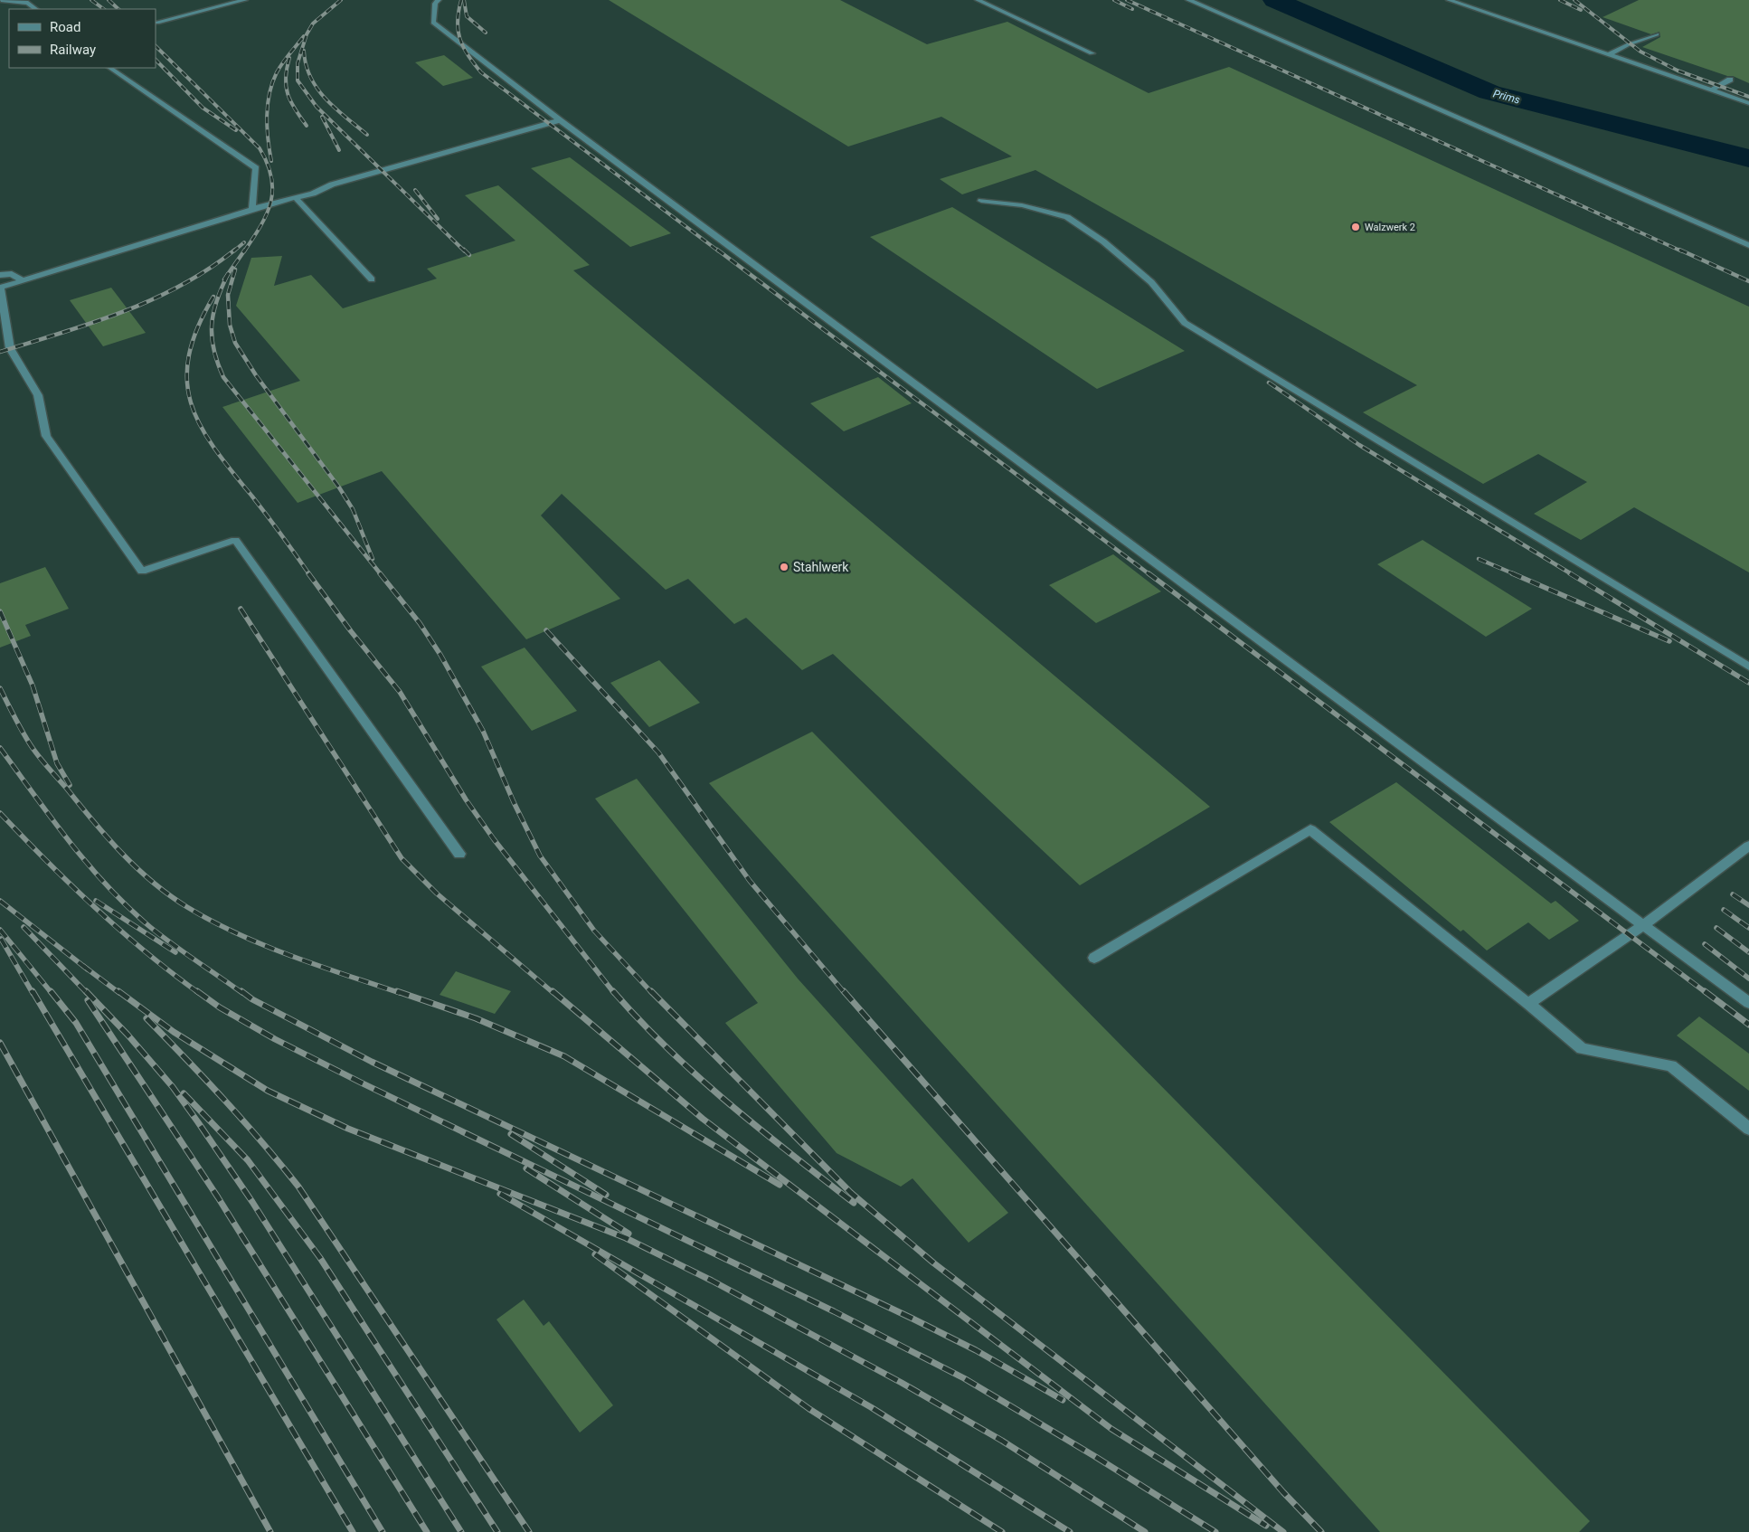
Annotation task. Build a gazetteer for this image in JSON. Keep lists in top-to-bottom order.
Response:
{
  "water": ["Prims"],
  "places": ["Walzwerk 2", "Stahlwerk"],
  "legend": ["Road", "Railway"]
}
